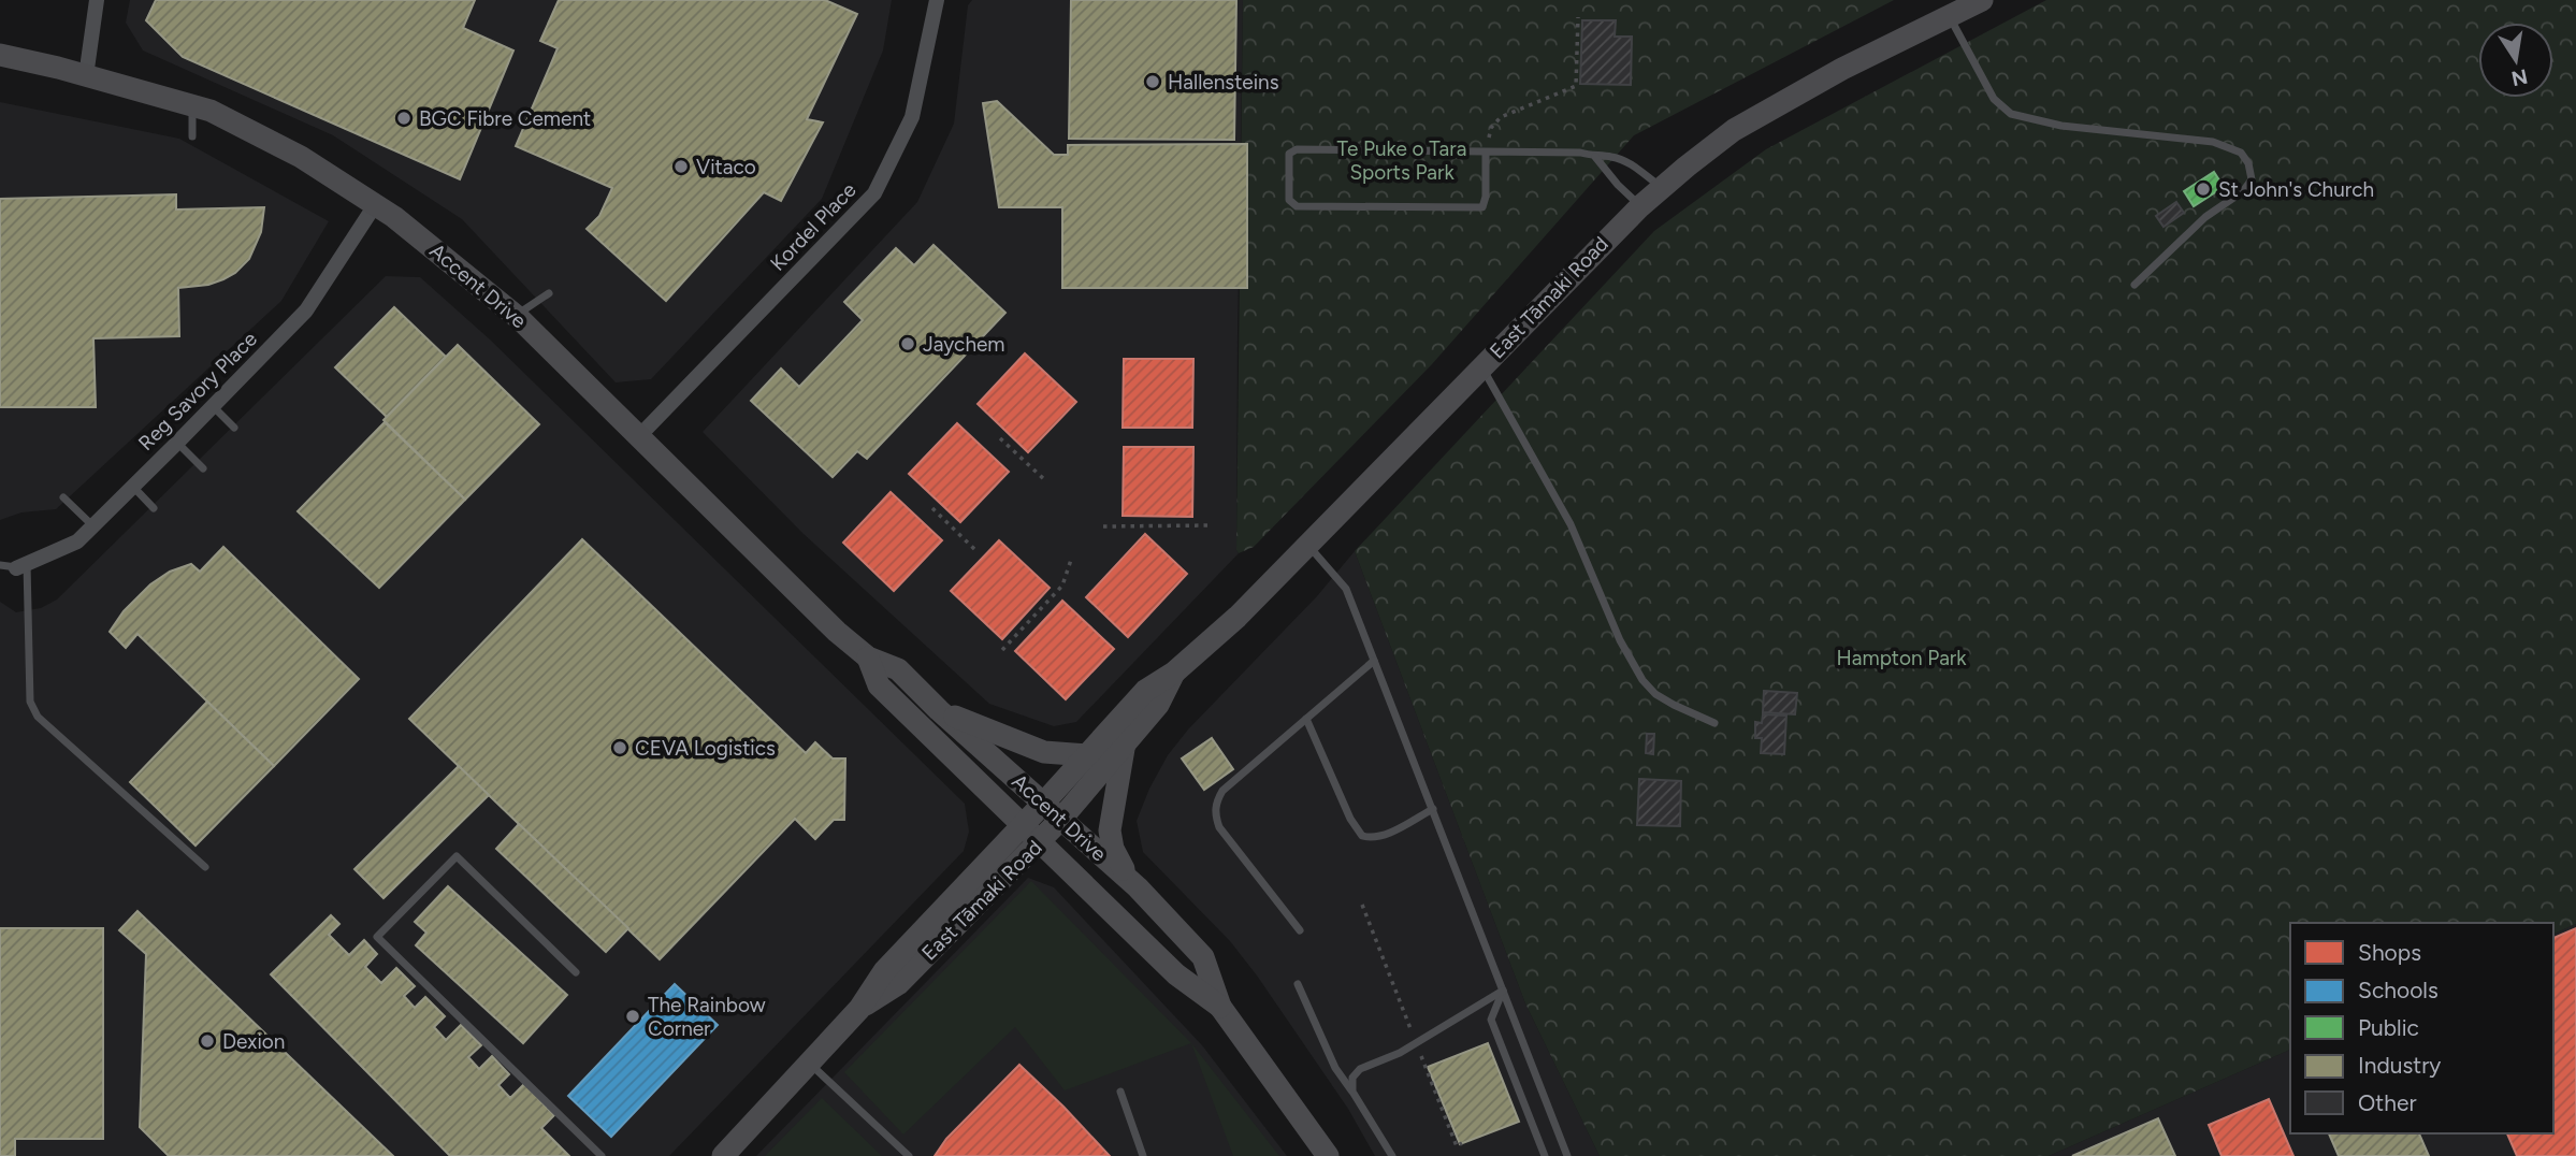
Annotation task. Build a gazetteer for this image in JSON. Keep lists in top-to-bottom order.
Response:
{
  "streets": {
    "main road": ["Accent Drive", "East Tāmaki Road"],
    "street": ["Kordel Place", "Reg Savory Place"]
  },
  "crossings": [
    ["Kordel Place", "Accent Drive"],
    ["Accent Drive", "East Tāmaki Road"],
    ["Accent Drive", "Reg Savory Place"]
  ],
  "parks": ["Te Puke o Tara Sports Park", "Hampton Park"],
  "places": [
    "Hallensteins",
    "BGC Fibre Cement",
    "Vitaco",
    "St John's Church",
    "Jaychem",
    "CEVA Logistics",
    "The Rainbow Corner",
    "Dexion"
  ],
  "legend": [
    "Shops",
    "Schools",
    "Public",
    "Industry",
    "Other"
  ],
  "north": "bottom"
}
